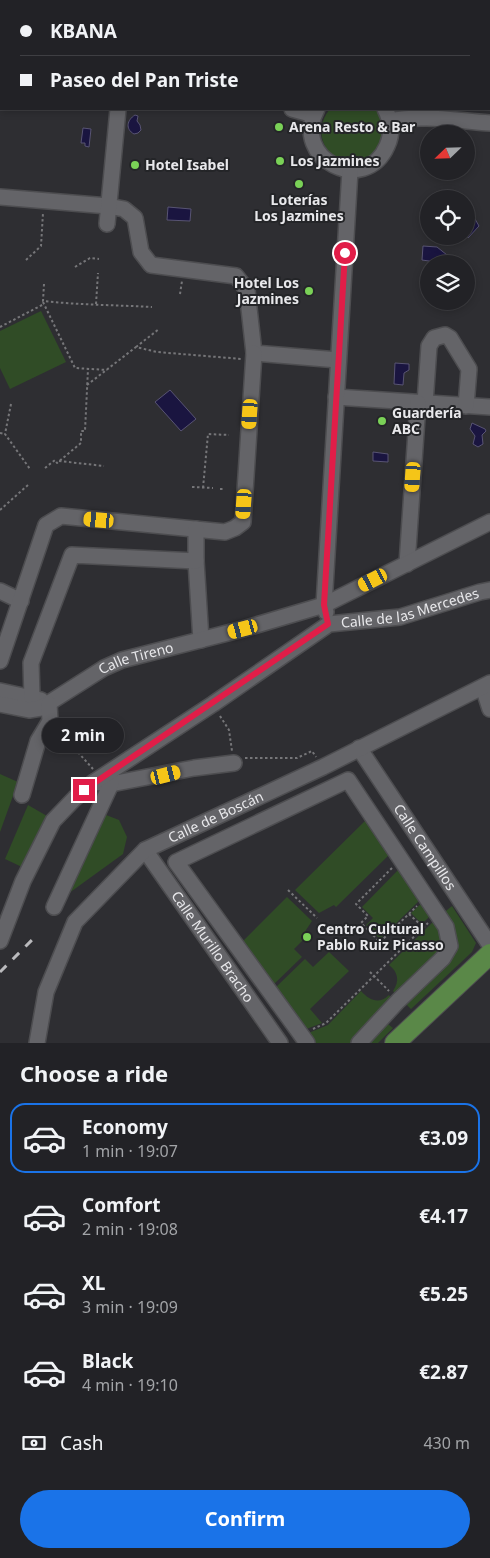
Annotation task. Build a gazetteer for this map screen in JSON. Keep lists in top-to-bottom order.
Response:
{
  "streets": {
    "street": [
      "Calle de las Mercedes",
      "Calle Tireno",
      "Calle de Boscán",
      "Calle Campillos",
      "Calle Murillo Bracho"
    ]
  },
  "crossings": [
    ["Calle de Boscán", "Calle Campillos"],
    ["Calle de Boscán", "Calle Murillo Bracho"]
  ],
  "places": [
    "Arena Resto & Bar",
    "Los Jazmines",
    "Hotel Isabel",
    "Loterías Los Jazmines",
    "Hotel Los Jazmines",
    "Guardería ABC",
    "Centro Cultural Pablo Ruiz Picasso"
  ],
  "north": "bottom left",
  "page": {
    "banner": ["KBANA", "Paseo del Pan Triste"],
    "bubble": "2 min",
    "heading": "Choose a ride",
    "list": [
      {
        "name": "Economy",
        "note": "1 min · 19:07",
        "value": "€3.09"
      },
      {
        "name": "Comfort",
        "note": "2 min · 19:08",
        "value": "€4.17"
      },
      {
        "name": "XL",
        "note": "3 min · 19:09",
        "value": "€5.25"
      },
      {
        "name": "Black",
        "note": "4 min · 19:10",
        "value": "€2.87"
      }
    ],
    "pay": ["Cash", "430 m"],
    "buttons": "Confirm"
  }
}
